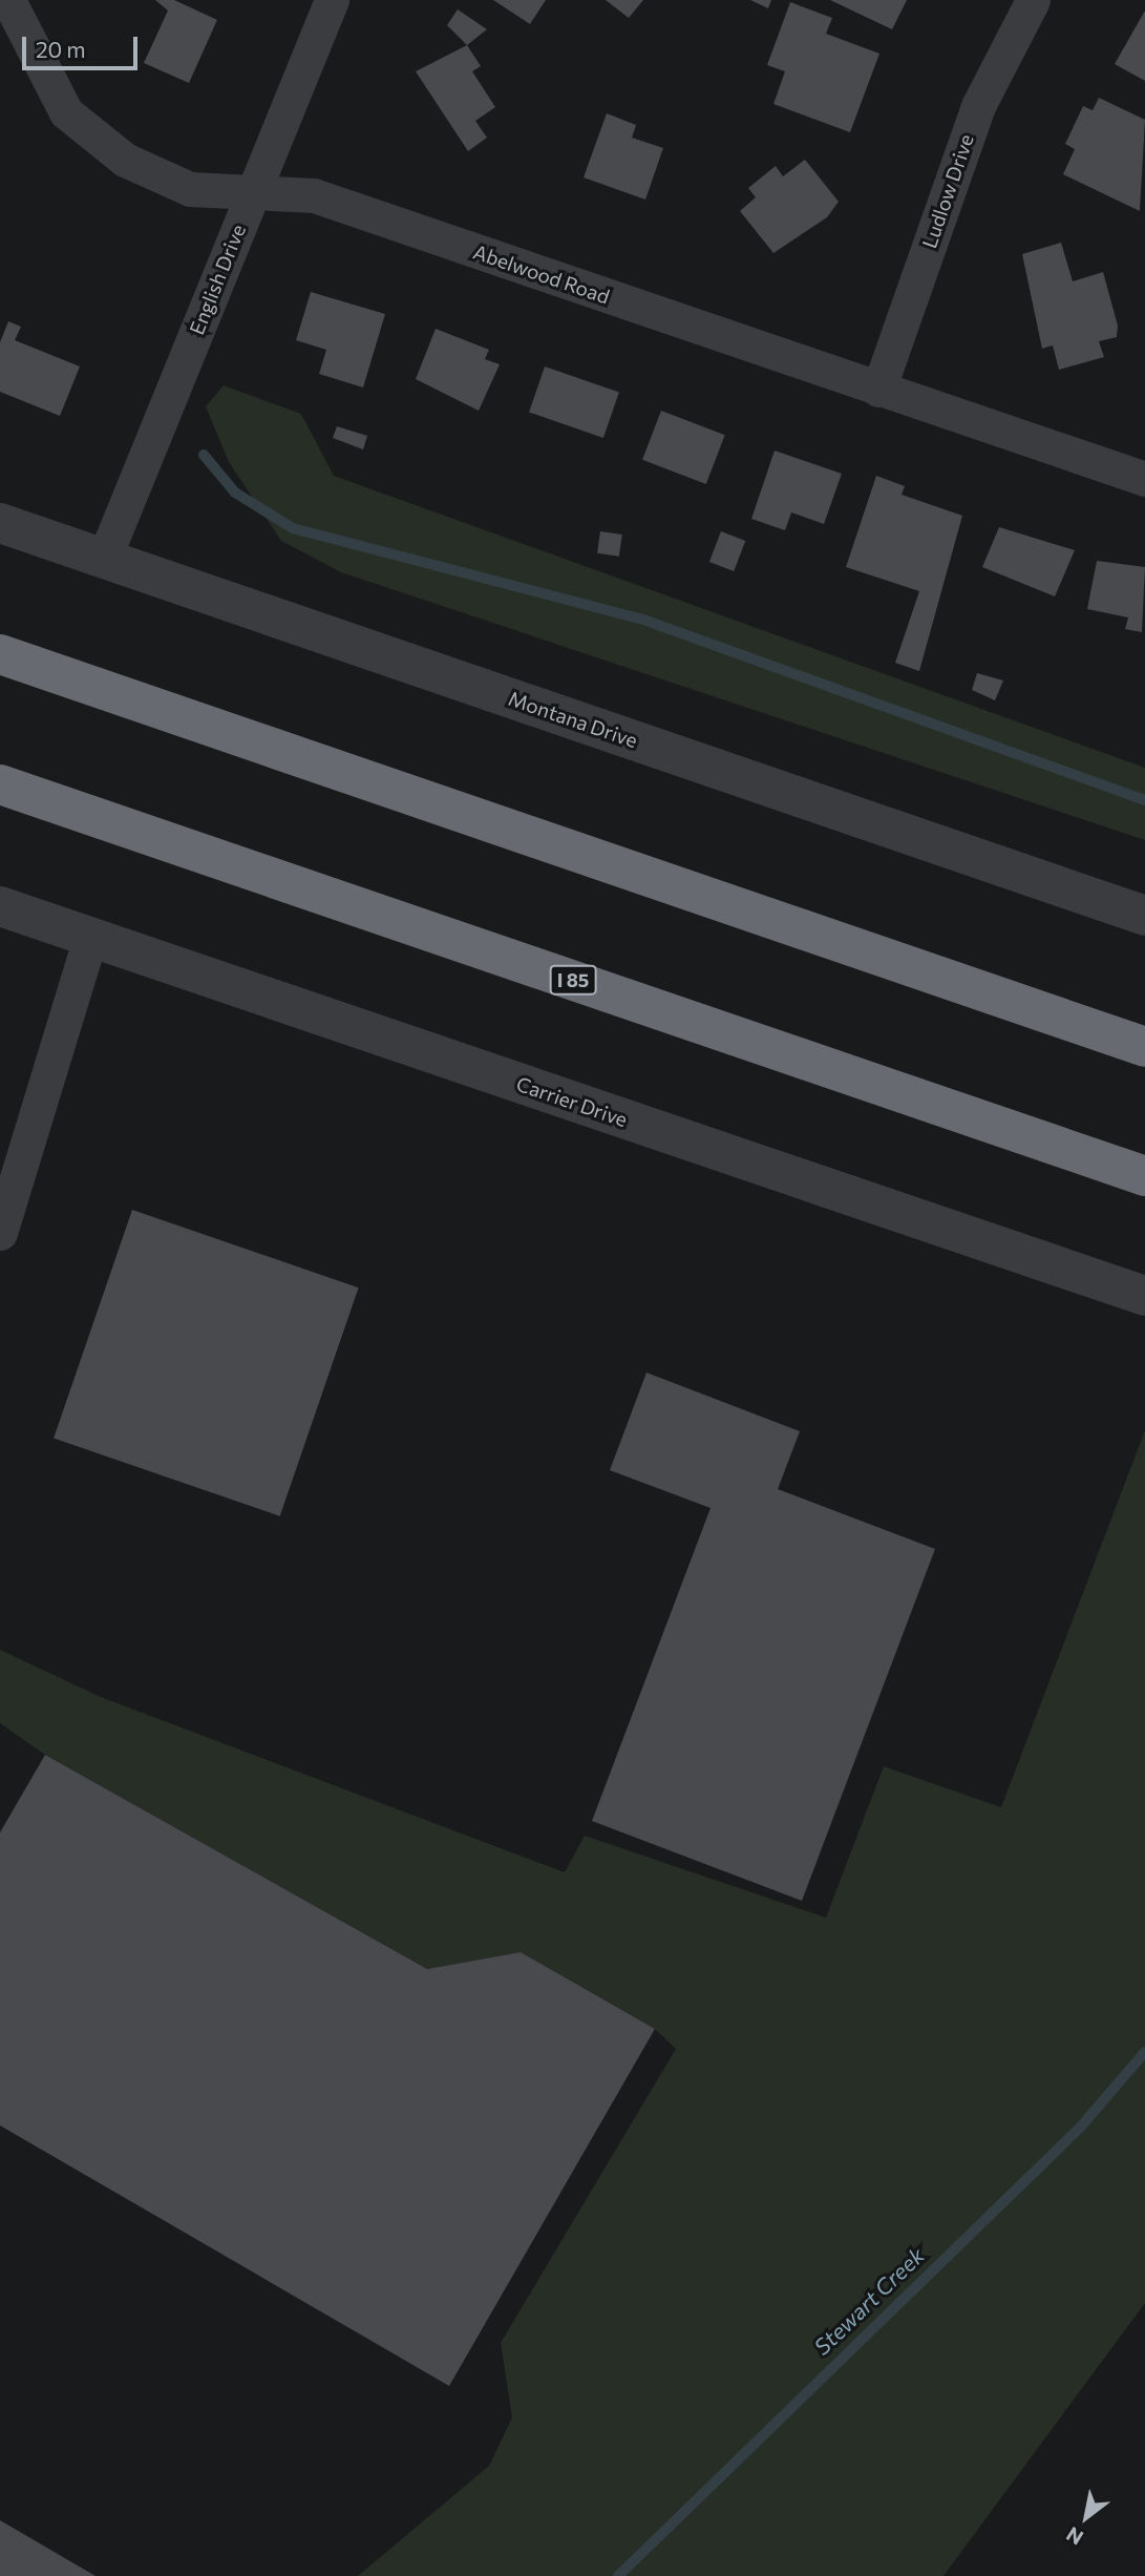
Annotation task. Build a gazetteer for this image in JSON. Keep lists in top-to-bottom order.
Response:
{
  "streets": {
    "highway": ["I 85"],
    "street": [
      "Ludlow Drive",
      "Abelwood Road",
      "English Drive",
      "Montana Drive",
      "Carrier Drive"
    ]
  },
  "crossings": [
    ["Ludlow Drive", "Abelwood Road"],
    ["Abelwood Road", "English Drive"],
    ["English Drive", "Montana Drive"]
  ],
  "water": ["Stewart Creek"],
  "scale_bar": "20 m",
  "north": "bottom left"
}
